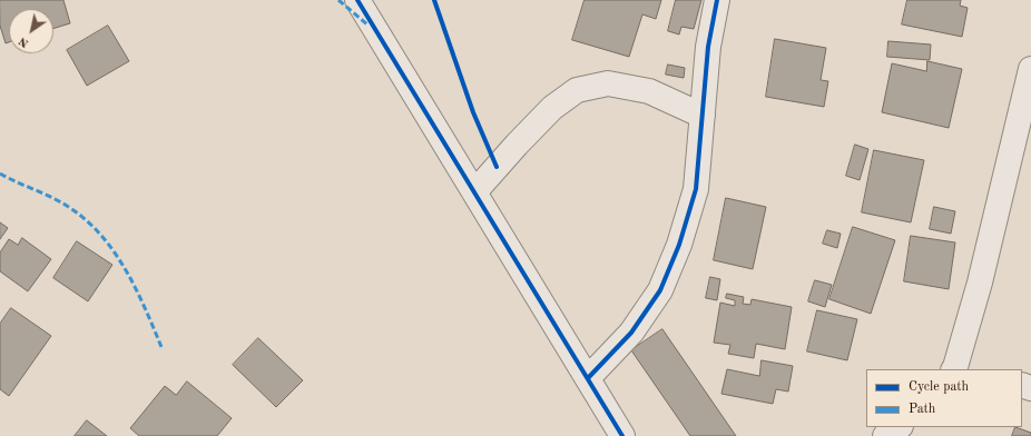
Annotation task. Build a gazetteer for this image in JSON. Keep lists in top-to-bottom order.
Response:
{
  "legend": ["Cycle path", "Path"],
  "north": "bottom left"
}
